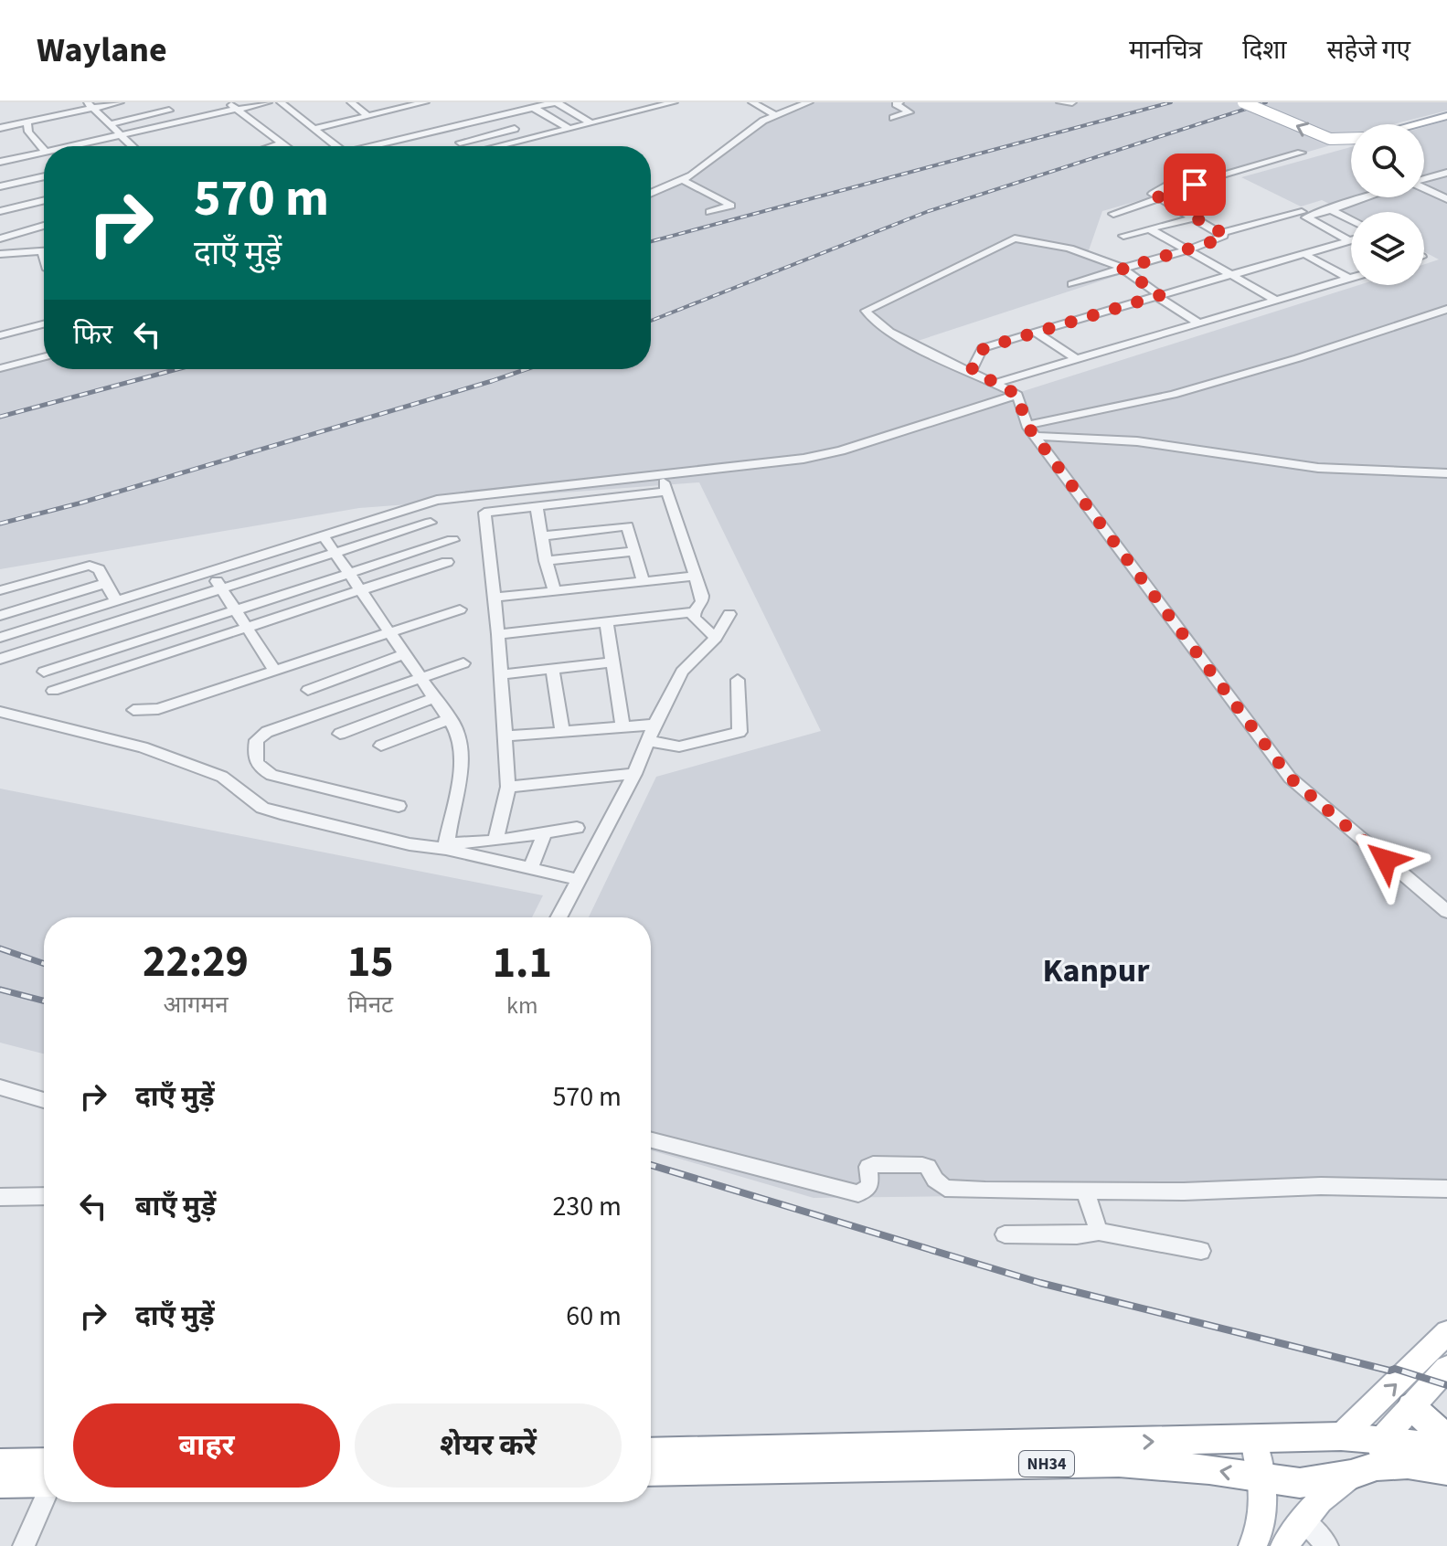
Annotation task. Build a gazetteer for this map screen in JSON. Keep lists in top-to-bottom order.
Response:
{
  "streets": {
    "highway": ["NH34"]
  },
  "districts": ["Kanpur"],
  "page": {
    "header": "Waylane",
    "nav": ["मानचित्र", "दिशा", "सहेजे गए"],
    "turn": ["570 m", "दाएँ मुड़ें"],
    "then": "फिर",
    "eta": [
      "22:29",
      "आगमन",
      "15",
      "मिनट",
      "1.1",
      "km"
    ],
    "list": [
      {
        "name": "दाएँ मुड़ें",
        "value": "570 m"
      },
      {
        "name": "बाएँ मुड़ें",
        "value": "230 m"
      },
      {
        "name": "दाएँ मुड़ें",
        "value": "60 m"
      }
    ],
    "buttons": ["बाहर", "शेयर करें"]
  }
}
